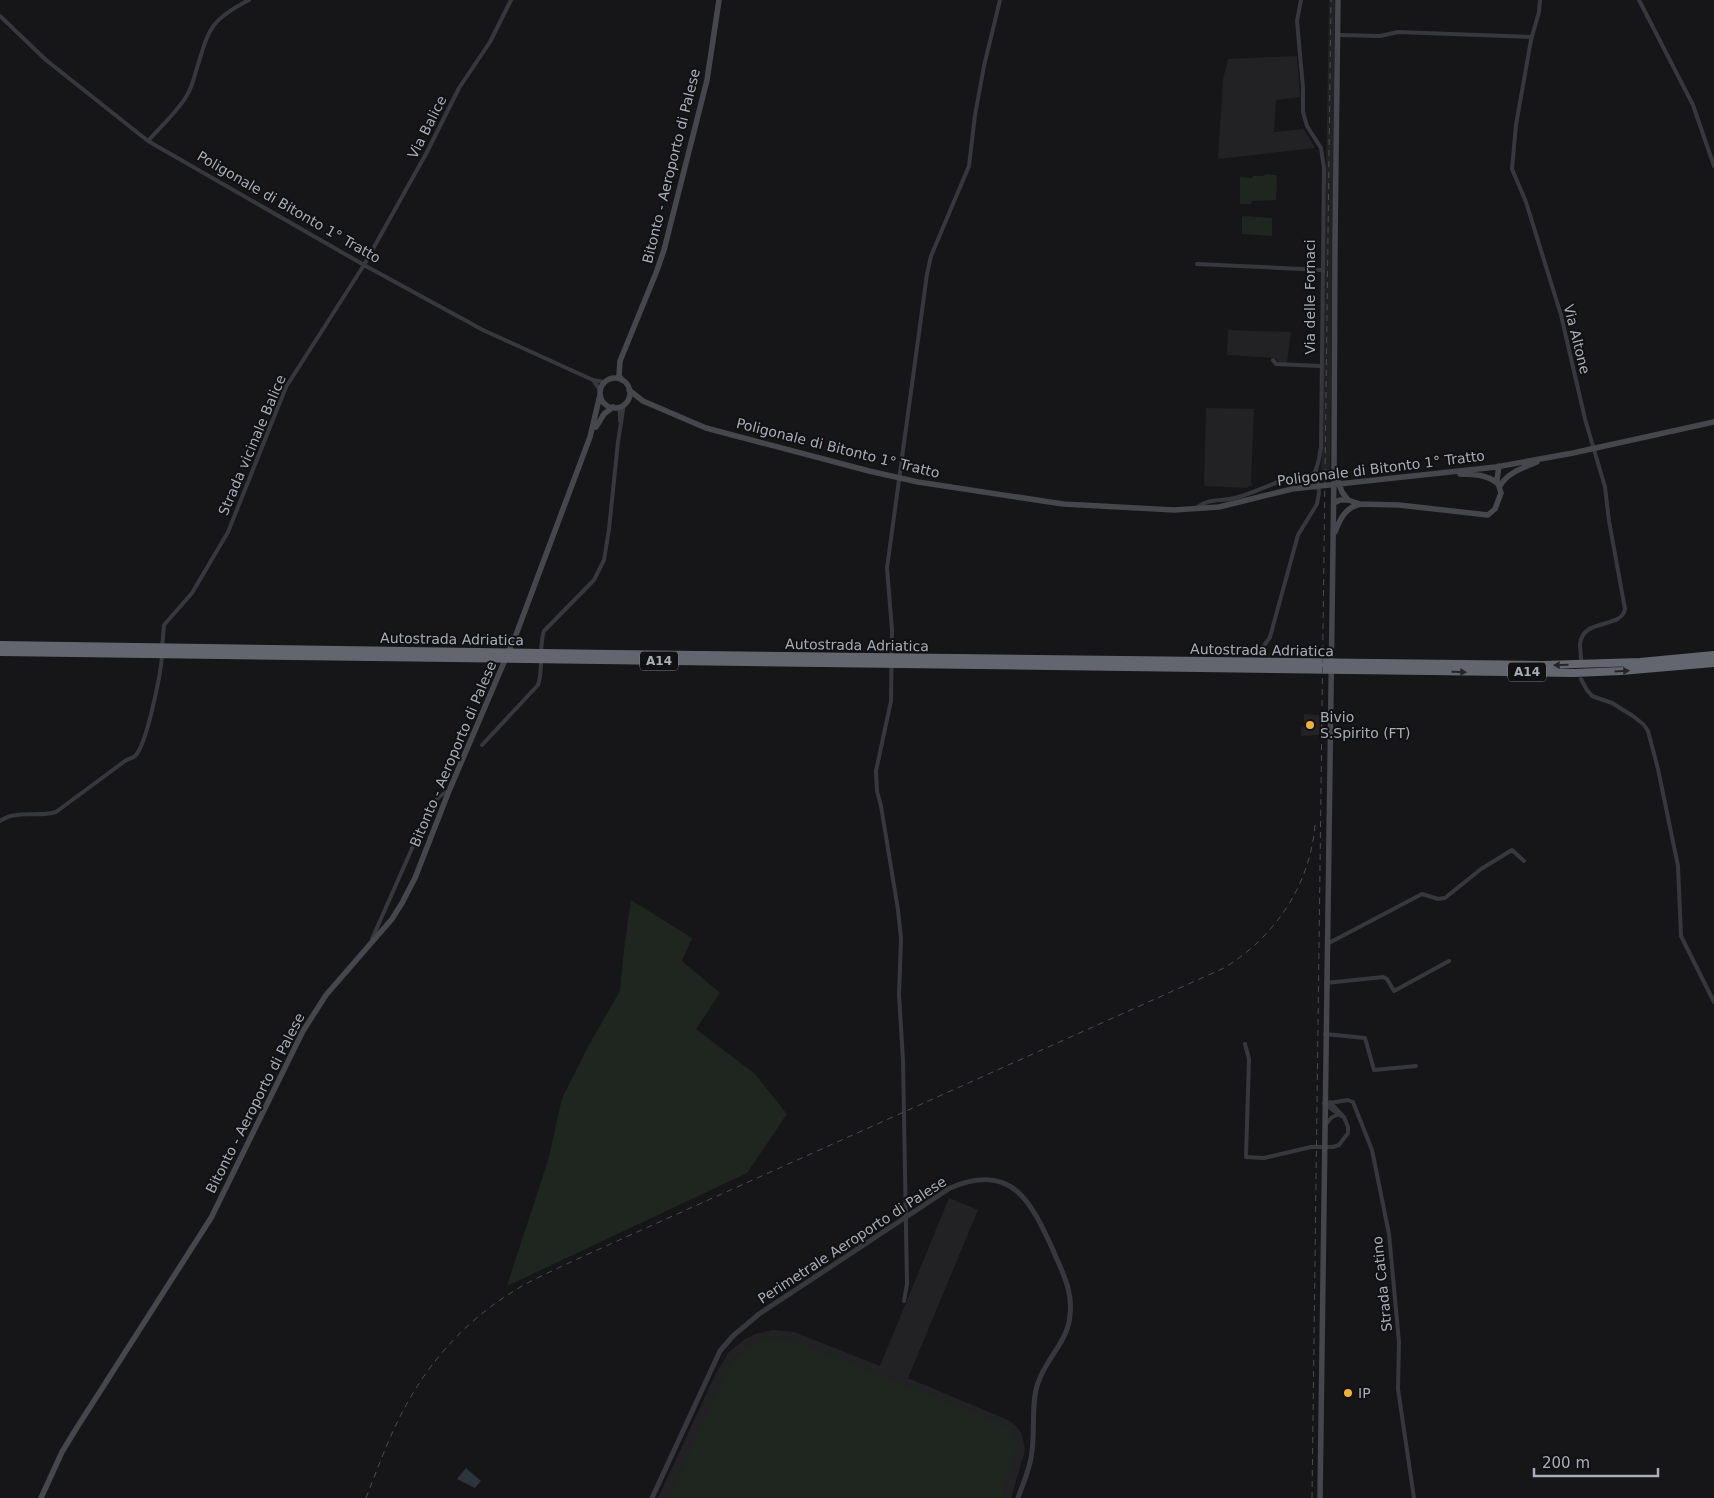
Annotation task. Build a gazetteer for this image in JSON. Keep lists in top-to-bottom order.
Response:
{
  "streets": {
    "highway": ["Autostrada Adriatica", "A14"],
    "main road": ["Bitonto - Aeroporto di Palese", "Poligonale di Bitonto 1° Tratto"],
    "street": [
      "Via Balice",
      "Via delle Fornaci",
      "Via Altone",
      "Strada vicinale Balice",
      "Perimetrale Aeroporto di Palese",
      "Strada Catino"
    ]
  },
  "crossings": [
    ["Via Balice", "Poligonale di Bitonto 1° Tratto"],
    ["Via Balice", "Strada vicinale Balice"],
    ["Bitonto - Aeroporto di Palese", "Poligonale di Bitonto 1° Tratto"],
    ["Poligonale di Bitonto 1° Tratto", "Via Altone"],
    ["Poligonale di Bitonto 1° Tratto", "Strada vicinale Balice"]
  ],
  "places": ["Bivio S.Spirito (FT)", "IP"],
  "scale_bar": "200 m"
}
